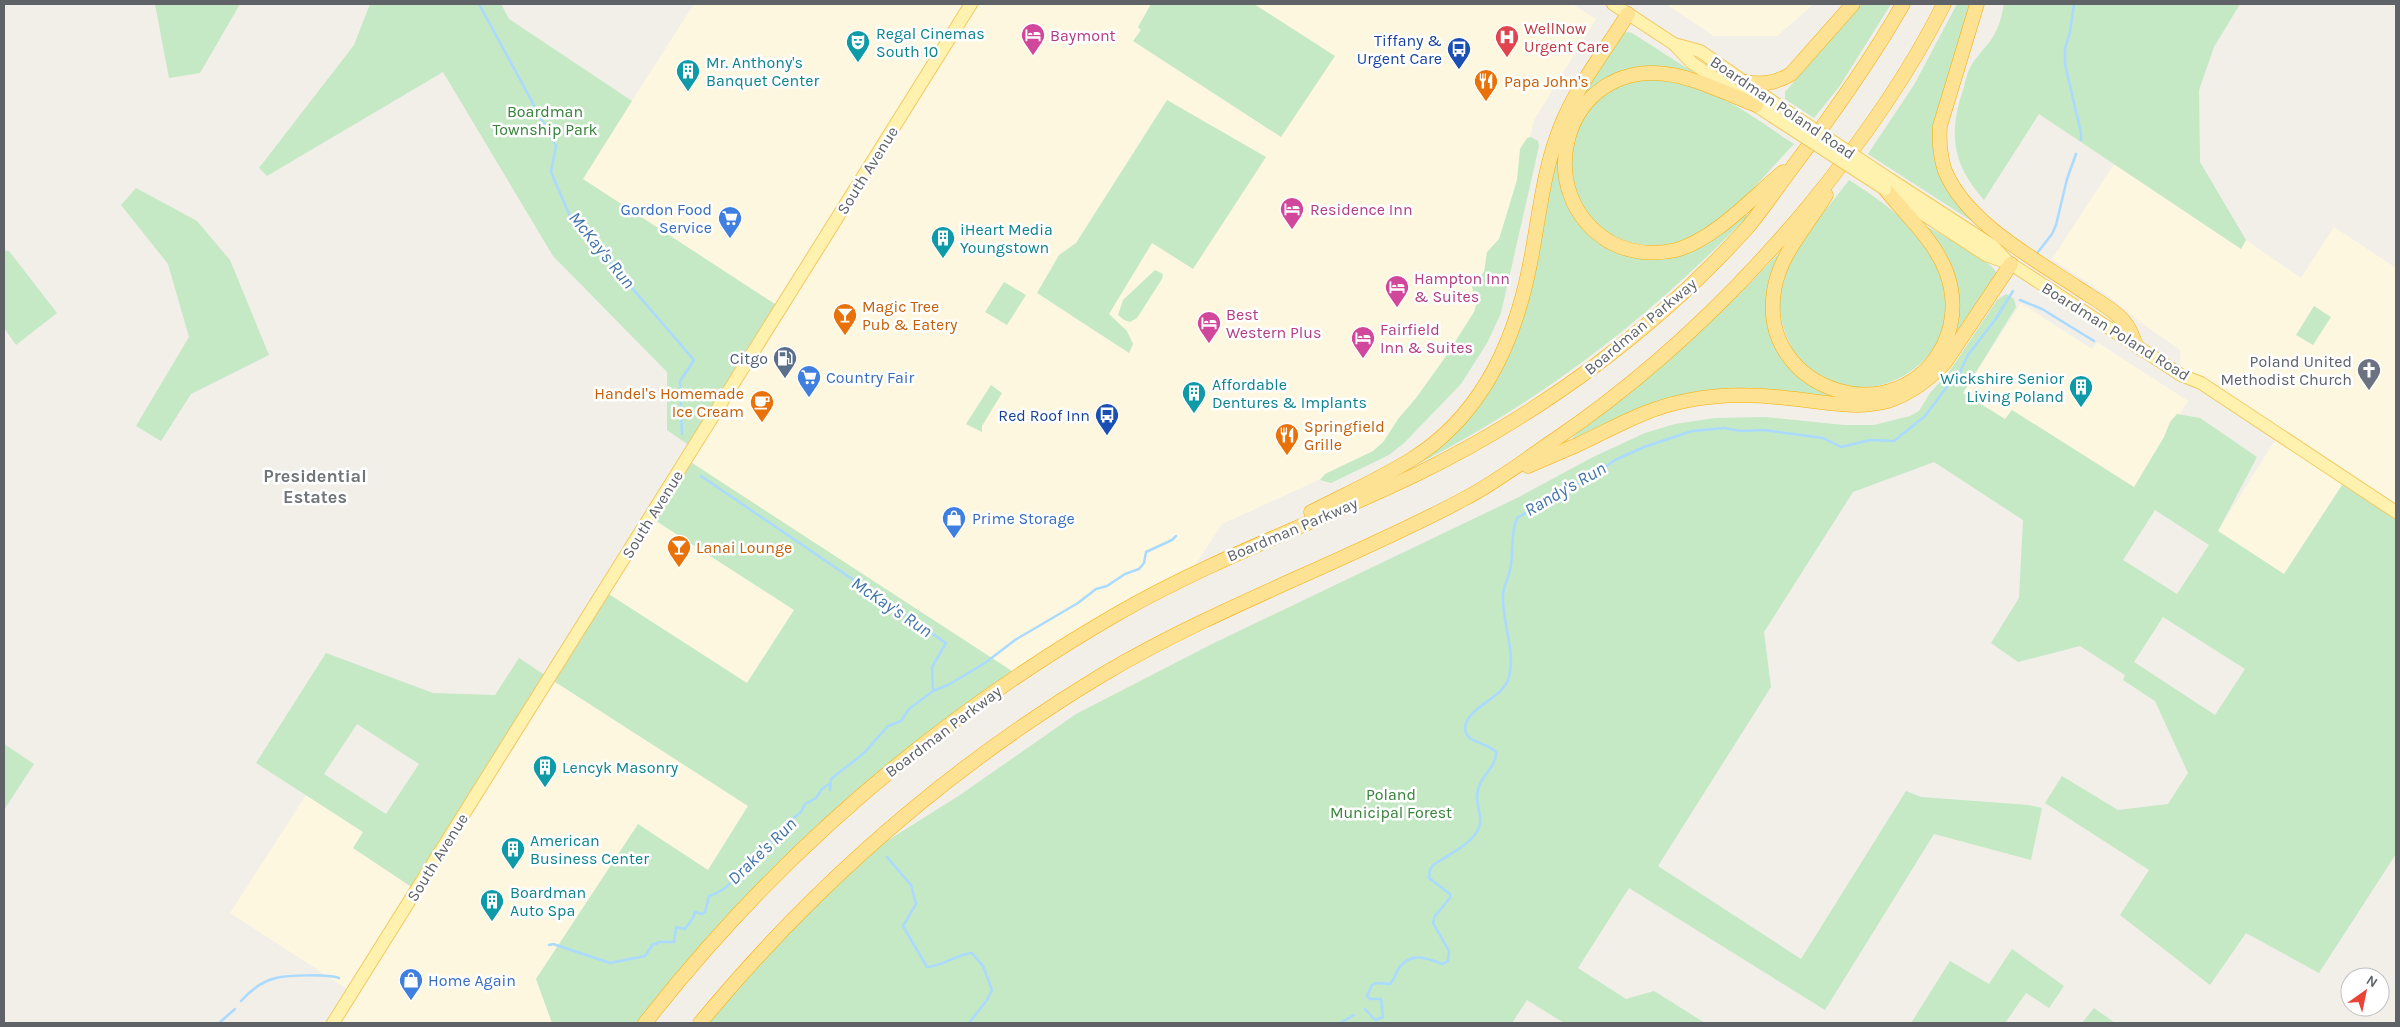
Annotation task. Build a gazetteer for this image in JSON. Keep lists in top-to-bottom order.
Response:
{
  "streets": {
    "highway": ["Boardman Parkway"],
    "main road": ["Boardman Poland Road", "South Avenue"]
  },
  "districts": ["Presidential Estates"],
  "water": ["McKay's Run", "Randy's Run", "Drake's Run"],
  "parks": ["Boardman Township Park", "Poland Municipal Forest"],
  "places": {
    "hotel": [
      "Baymont",
      "Residence Inn",
      "Hampton Inn & Suites",
      "Best Western Plus",
      "Fairfield Inn & Suites"
    ],
    "hospital": ["WellNow Urgent Care"],
    "theatre": ["Regal Cinemas South 10"],
    "bus stop": ["Tiffany & Urgent Care", "Red Roof Inn"],
    "building": [
      "Mr. Anthony's Banquet Center",
      "iHeart Media Youngstown",
      "Wickshire Senior Living Poland",
      "Affordable Dentures & Implants",
      "Lencyk Masonry",
      "American Business Center",
      "Boardman Auto Spa"
    ],
    "restaurant": ["Papa John's", "Springfield Grille"],
    "supermarket": ["Gordon Food Service", "Country Fair"],
    "bar": ["Magic Tree Pub & Eatery", "Lanai Lounge"],
    "fuel station": ["Citgo"],
    "church": ["Poland United Methodist Church"],
    "cafe": ["Handel's Homemade Ice Cream"],
    "shop": ["Prime Storage", "Home Again"]
  },
  "north": "top right"
}
